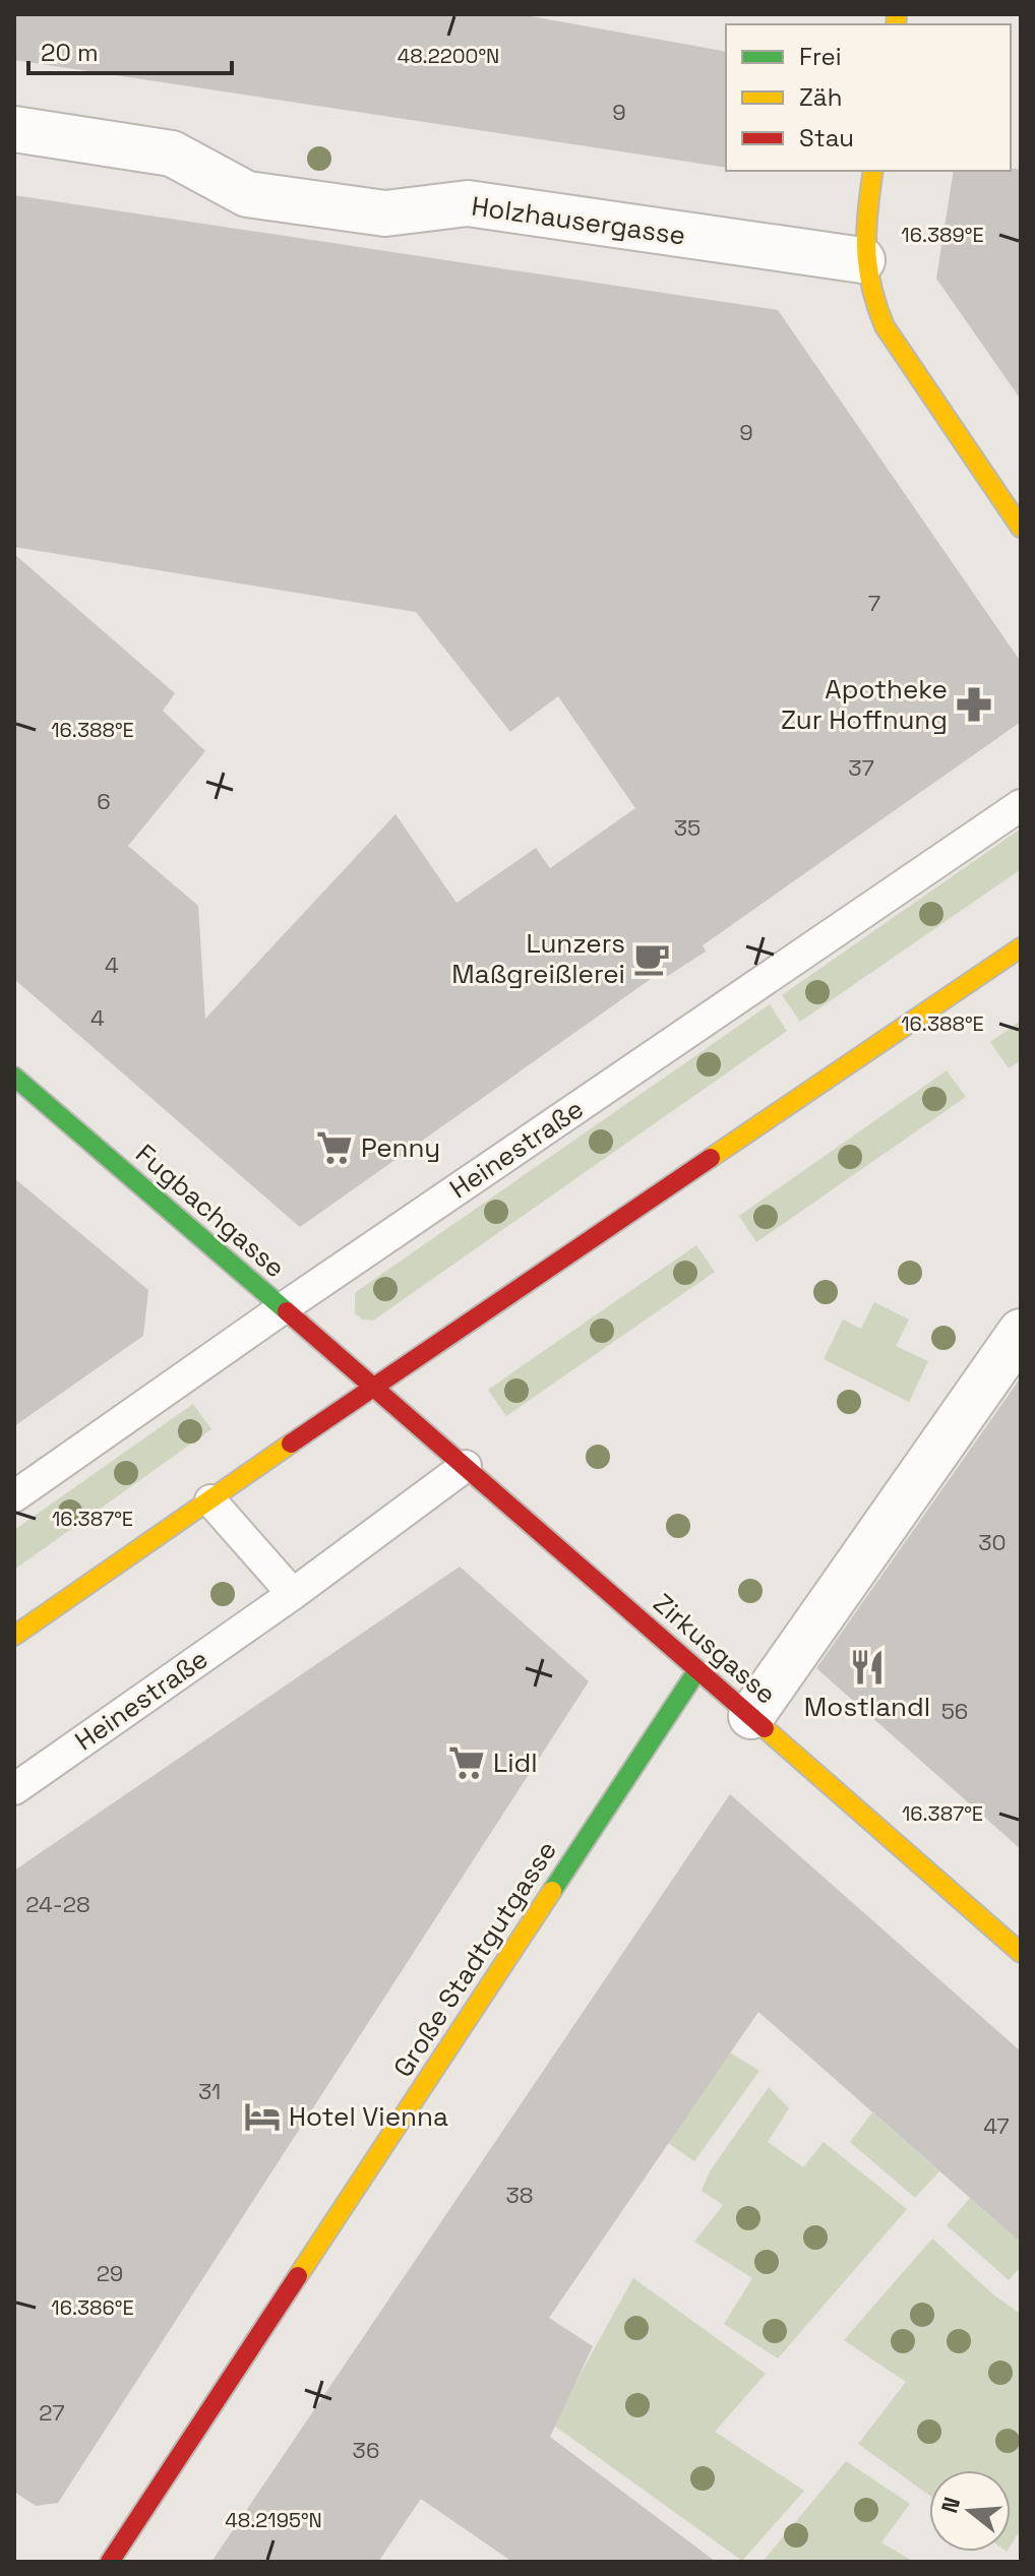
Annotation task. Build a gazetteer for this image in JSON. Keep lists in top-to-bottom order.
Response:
{
  "streets": {
    "street": [
      "Holzhausergasse",
      "Fugbachgasse",
      "Zirkusgasse",
      "Große Stadtgutgasse"
    ],
    "lane": ["Heinestraße"]
  },
  "crossings": [
    ["Heinestraße", "Fugbachgasse"],
    ["Heinestraße", "Zirkusgasse"],
    ["Fugbachgasse", "Zirkusgasse"],
    ["Zirkusgasse", "Große Stadtgutgasse"]
  ],
  "places": {
    "pharmacy": ["Apotheke Zur Hoffnung"],
    "cafe": ["Lunzers Maßgreißlerei"],
    "supermarket": ["Penny", "Lidl"],
    "restaurant": ["Mostlandl"],
    "hotel": ["Hotel Vienna"]
  },
  "house_numbers": [
    "9",
    "9",
    "7",
    "37",
    "6",
    "35",
    "4",
    "4",
    "30",
    "56",
    "24-28",
    "31",
    "47",
    "38",
    "29",
    "27",
    "36"
  ],
  "legend": ["Frei", "Zäh", "Stau"],
  "scale_bar": "20 m",
  "north": "left",
  "coordinates": [
    "48.2200°N",
    "16.389°E",
    "16.388°E",
    "16.387°E",
    "16.386°E",
    "48.2195°N"
  ]
}
